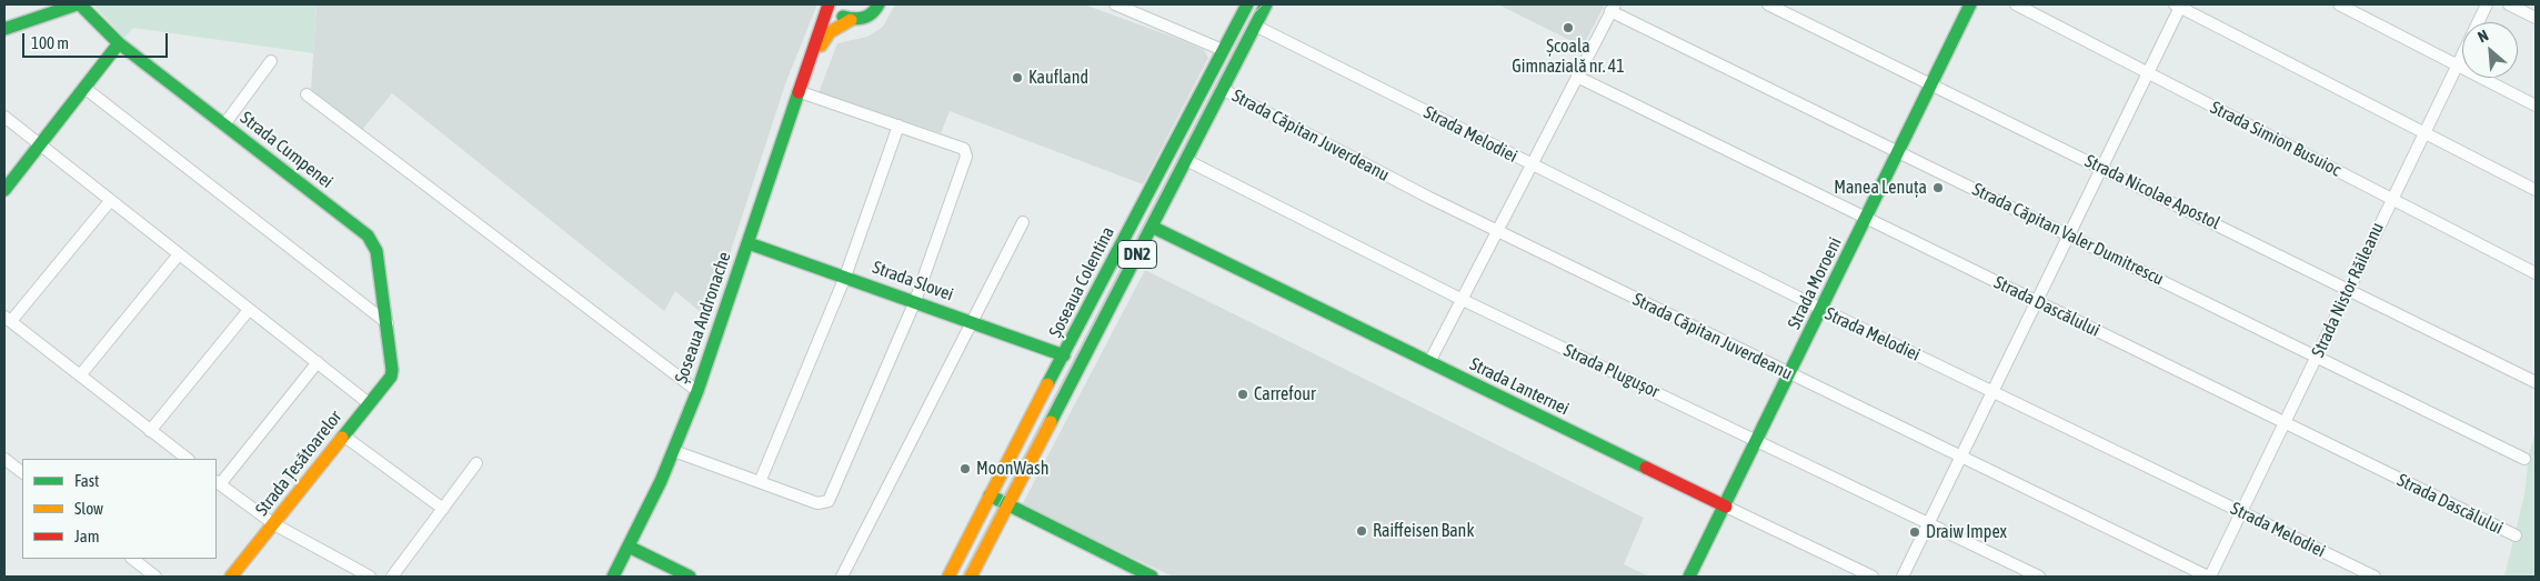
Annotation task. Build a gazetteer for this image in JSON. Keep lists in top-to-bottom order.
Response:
{
  "streets": {
    "street": [
      "Strada Melodiei",
      "Strada Căpitan Juverdeanu",
      "Strada Simion Busuioc",
      "Strada Cumpenei",
      "Strada Nicolae Apostol",
      "Strada Căpitan Valer Dumitrescu",
      "DN2",
      "Strada Slovei",
      "Șoseaua Colentina",
      "Strada Moroeni",
      "Strada Nistor Răileanu",
      "Strada Dascălului",
      "Șoseaua Andronache",
      "Strada Plugușor",
      "Strada Lanternei",
      "Strada Țesătoarelor"
    ]
  },
  "crossings": [
    ["Strada Melodiei", "Șoseaua Colentina"],
    ["Strada Melodiei", "Strada Moroeni"],
    ["Strada Melodiei", "Strada Nistor Răileanu"],
    ["Strada Căpitan Juverdeanu", "Șoseaua Colentina"],
    ["Strada Căpitan Juverdeanu", "Strada Moroeni"],
    ["Strada Căpitan Juverdeanu", "Strada Nistor Răileanu"],
    ["Strada Simion Busuioc", "Strada Nistor Răileanu"],
    ["Strada Cumpenei", "Strada Țesătoarelor"],
    ["Strada Nicolae Apostol", "Strada Moroeni"],
    ["Strada Nicolae Apostol", "Strada Nistor Răileanu"],
    ["Strada Căpitan Valer Dumitrescu", "Strada Moroeni"],
    ["Strada Căpitan Valer Dumitrescu", "Strada Nistor Răileanu"],
    ["Strada Slovei", "Șoseaua Colentina"],
    ["Strada Slovei", "Șoseaua Andronache"],
    ["Șoseaua Colentina", "Strada Plugușor"],
    ["Șoseaua Colentina", "Strada Lanternei"],
    ["Strada Moroeni", "Strada Dascălului"],
    ["Strada Moroeni", "Strada Plugușor"],
    ["Strada Moroeni", "Strada Lanternei"],
    ["Strada Nistor Răileanu", "Strada Dascălului"]
  ],
  "places": [
    "Școala Gimnazială nr. 41",
    "Kaufland",
    "Manea Lenuța",
    "Carrefour",
    "MoonWash",
    "Raiffeisen Bank",
    "Draiw Impex"
  ],
  "legend": ["Fast", "Slow", "Jam"],
  "scale_bar": "100 m",
  "north": "top left"
}
